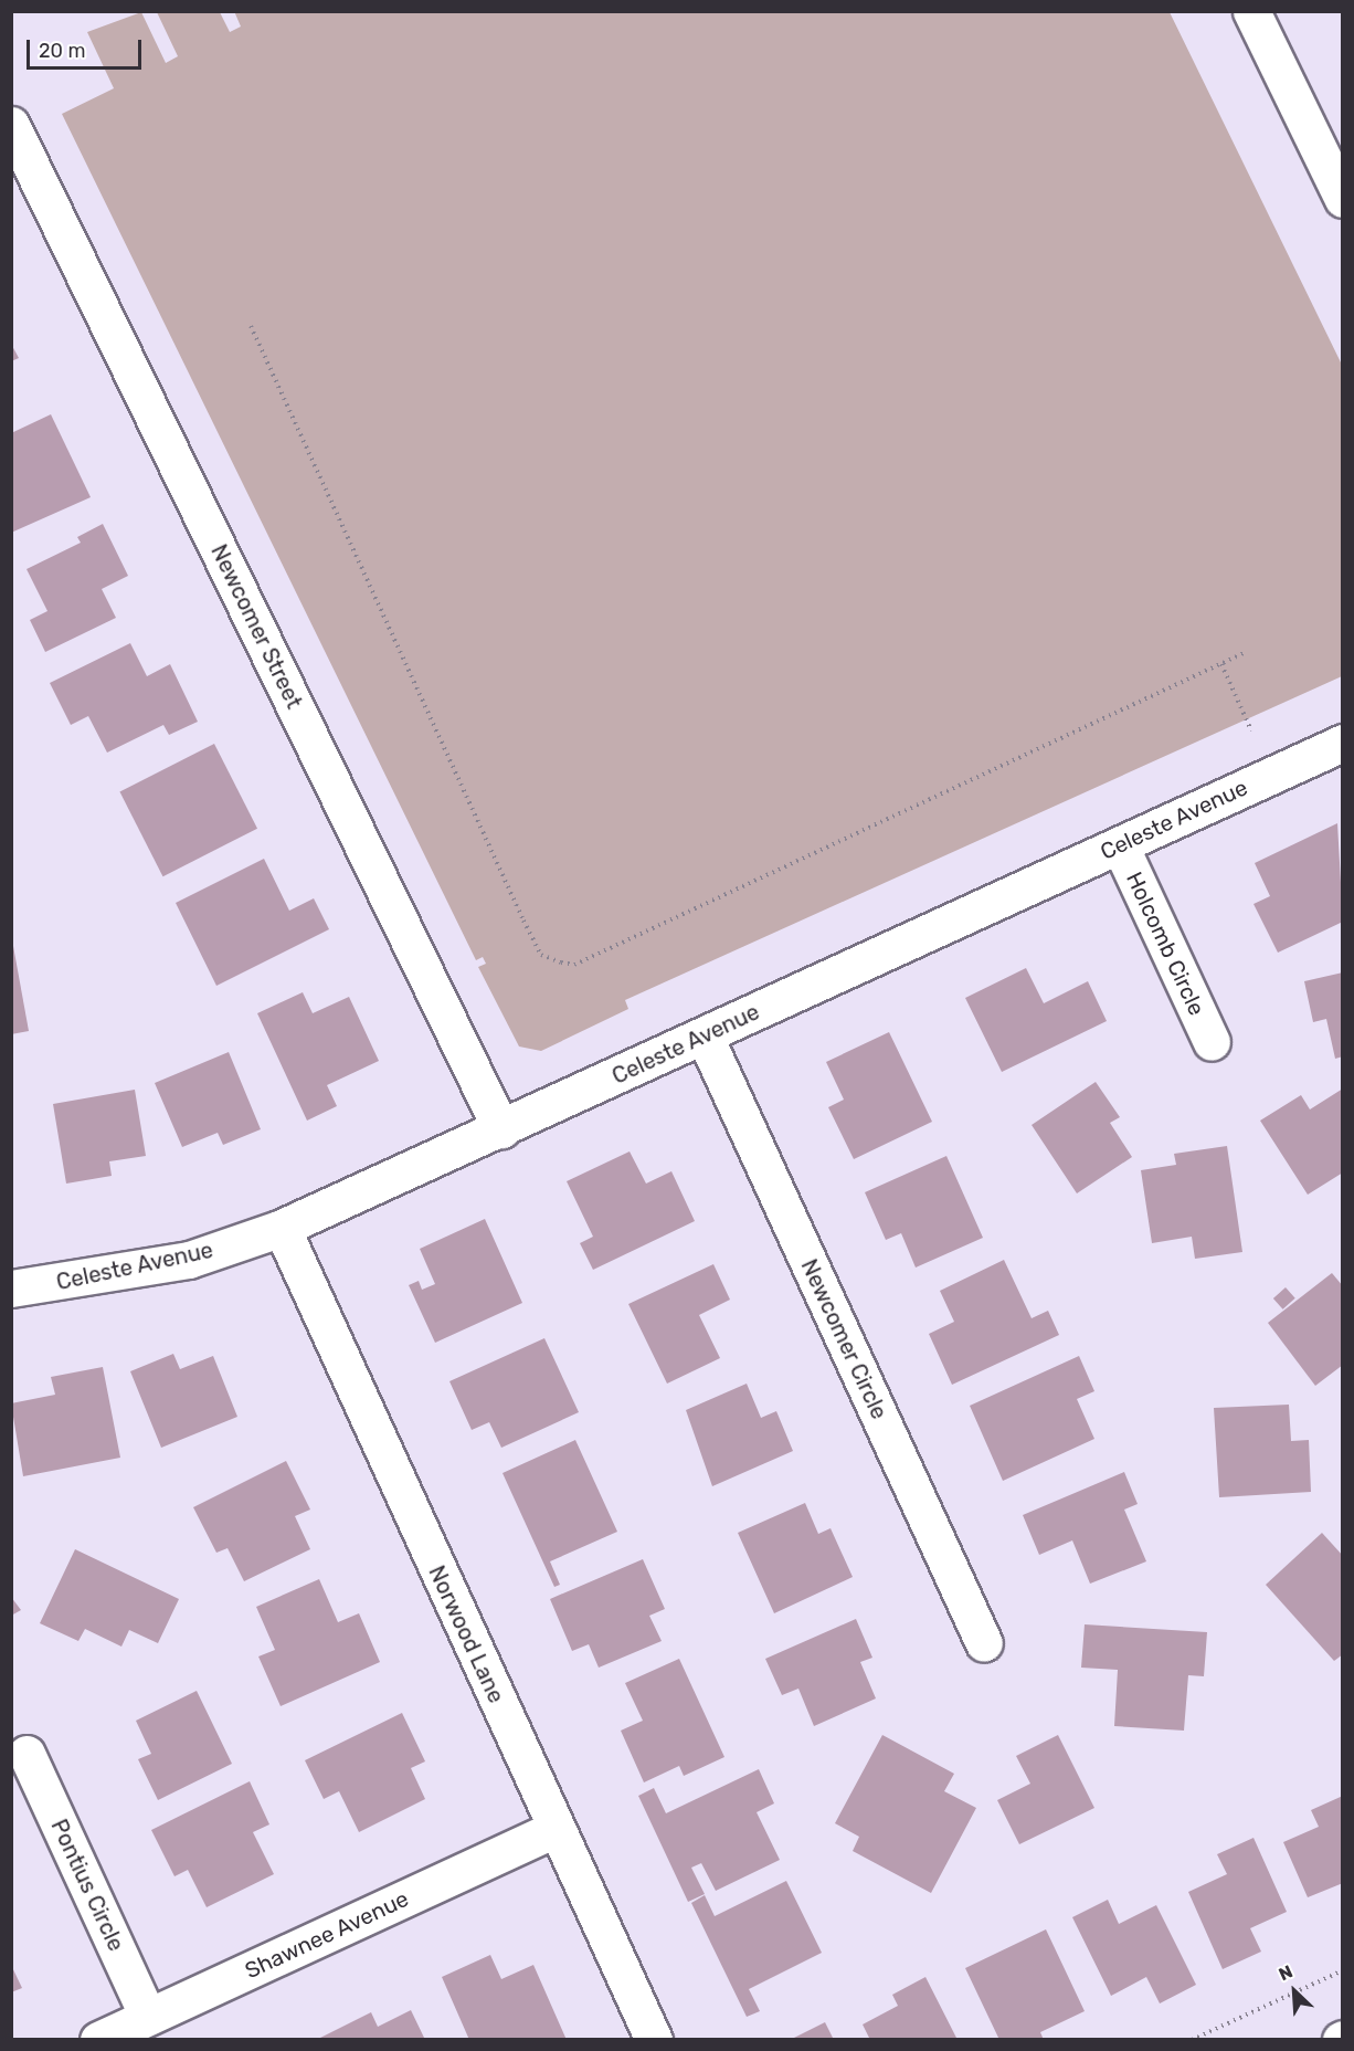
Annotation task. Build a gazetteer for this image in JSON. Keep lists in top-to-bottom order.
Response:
{
  "streets": {
    "street": [
      "Newcomer Street",
      "Celeste Avenue",
      "Holcomb Circle",
      "Newcomer Circle",
      "Norwood Lane",
      "Pontius Circle",
      "Shawnee Avenue"
    ]
  },
  "crossings": [
    ["Newcomer Street", "Celeste Avenue"],
    ["Celeste Avenue", "Holcomb Circle"],
    ["Celeste Avenue", "Newcomer Circle"],
    ["Celeste Avenue", "Norwood Lane"],
    ["Norwood Lane", "Shawnee Avenue"],
    ["Pontius Circle", "Shawnee Avenue"]
  ],
  "scale_bar": "20 m",
  "north": "top left"
}
